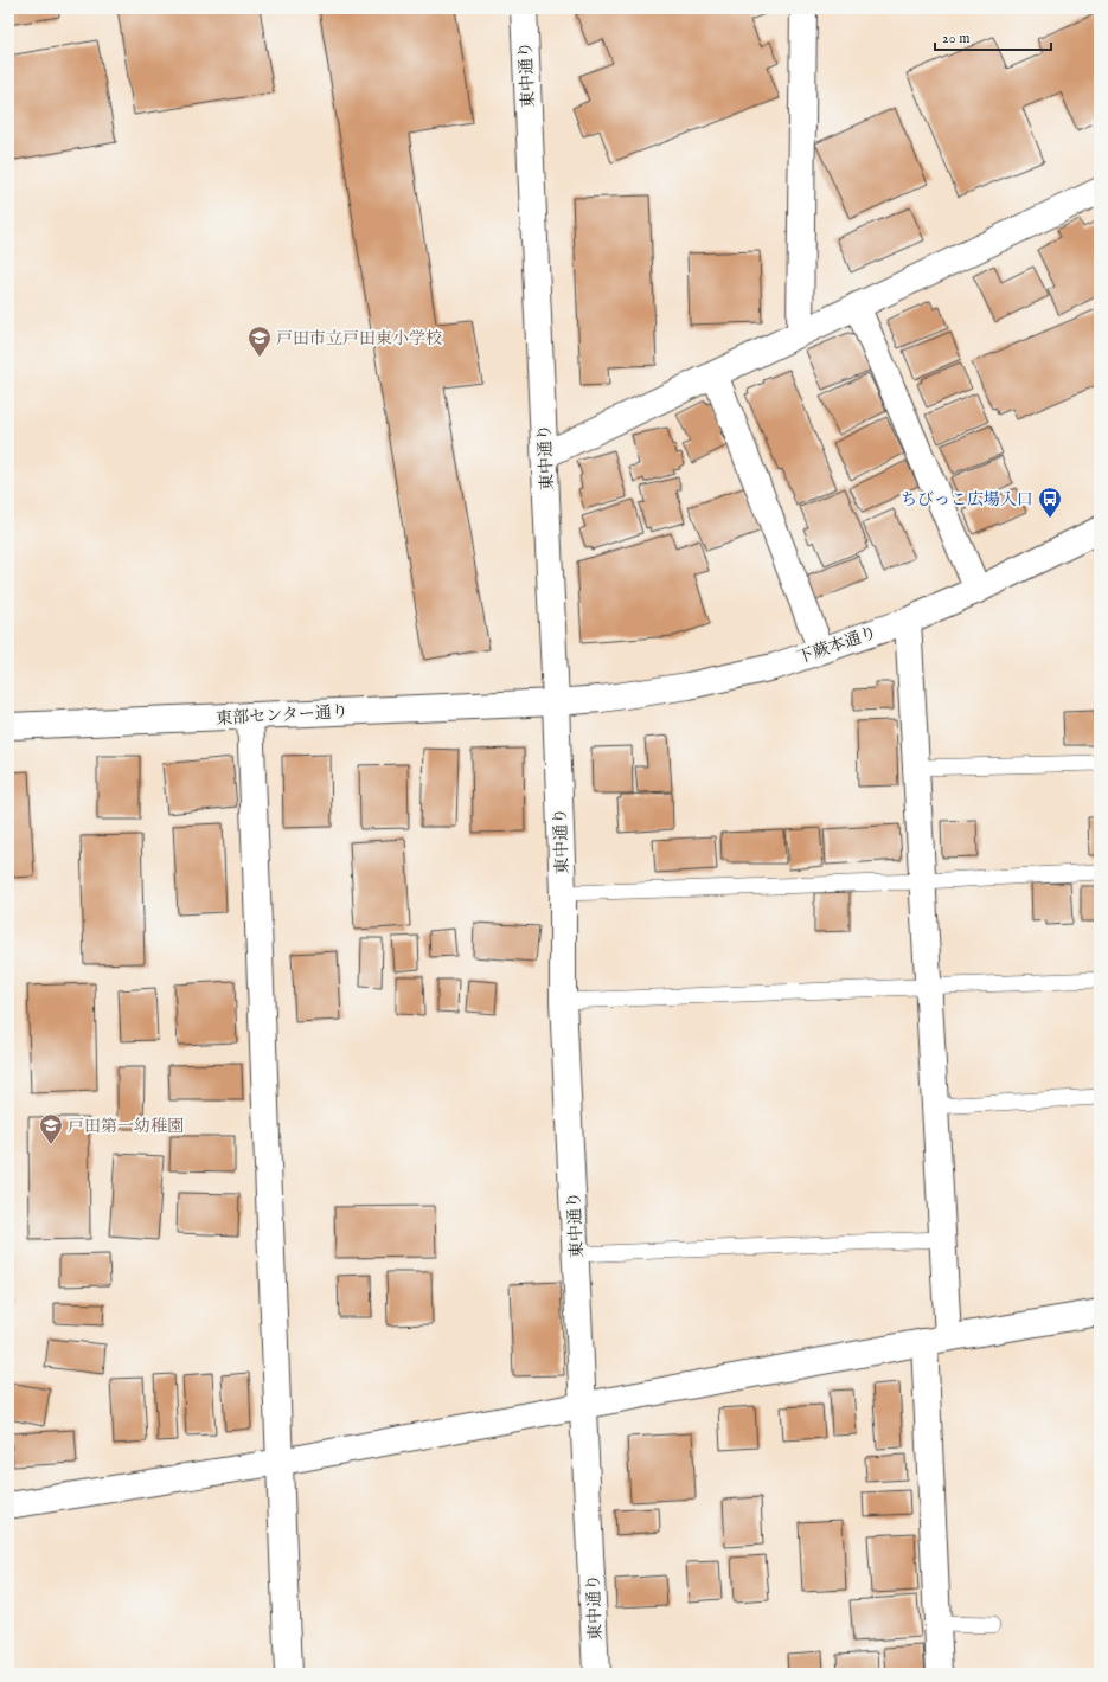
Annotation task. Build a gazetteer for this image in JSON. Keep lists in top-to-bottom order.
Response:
{
  "streets": {
    "street": ["東中通り", "下蕨本通り", "東部センター通り"]
  },
  "crossings": [
    ["東中通り", "下蕨本通り"],
    ["東中通り", "東部センター通り"],
    ["下蕨本通り", "東部センター通り"]
  ],
  "places": {
    "school or university": ["戸田市立戸田東小学校", "戸田第一幼稚園"],
    "bus stop": ["ちびっこ広場入口"]
  },
  "scale_bar": "20 m"
}
